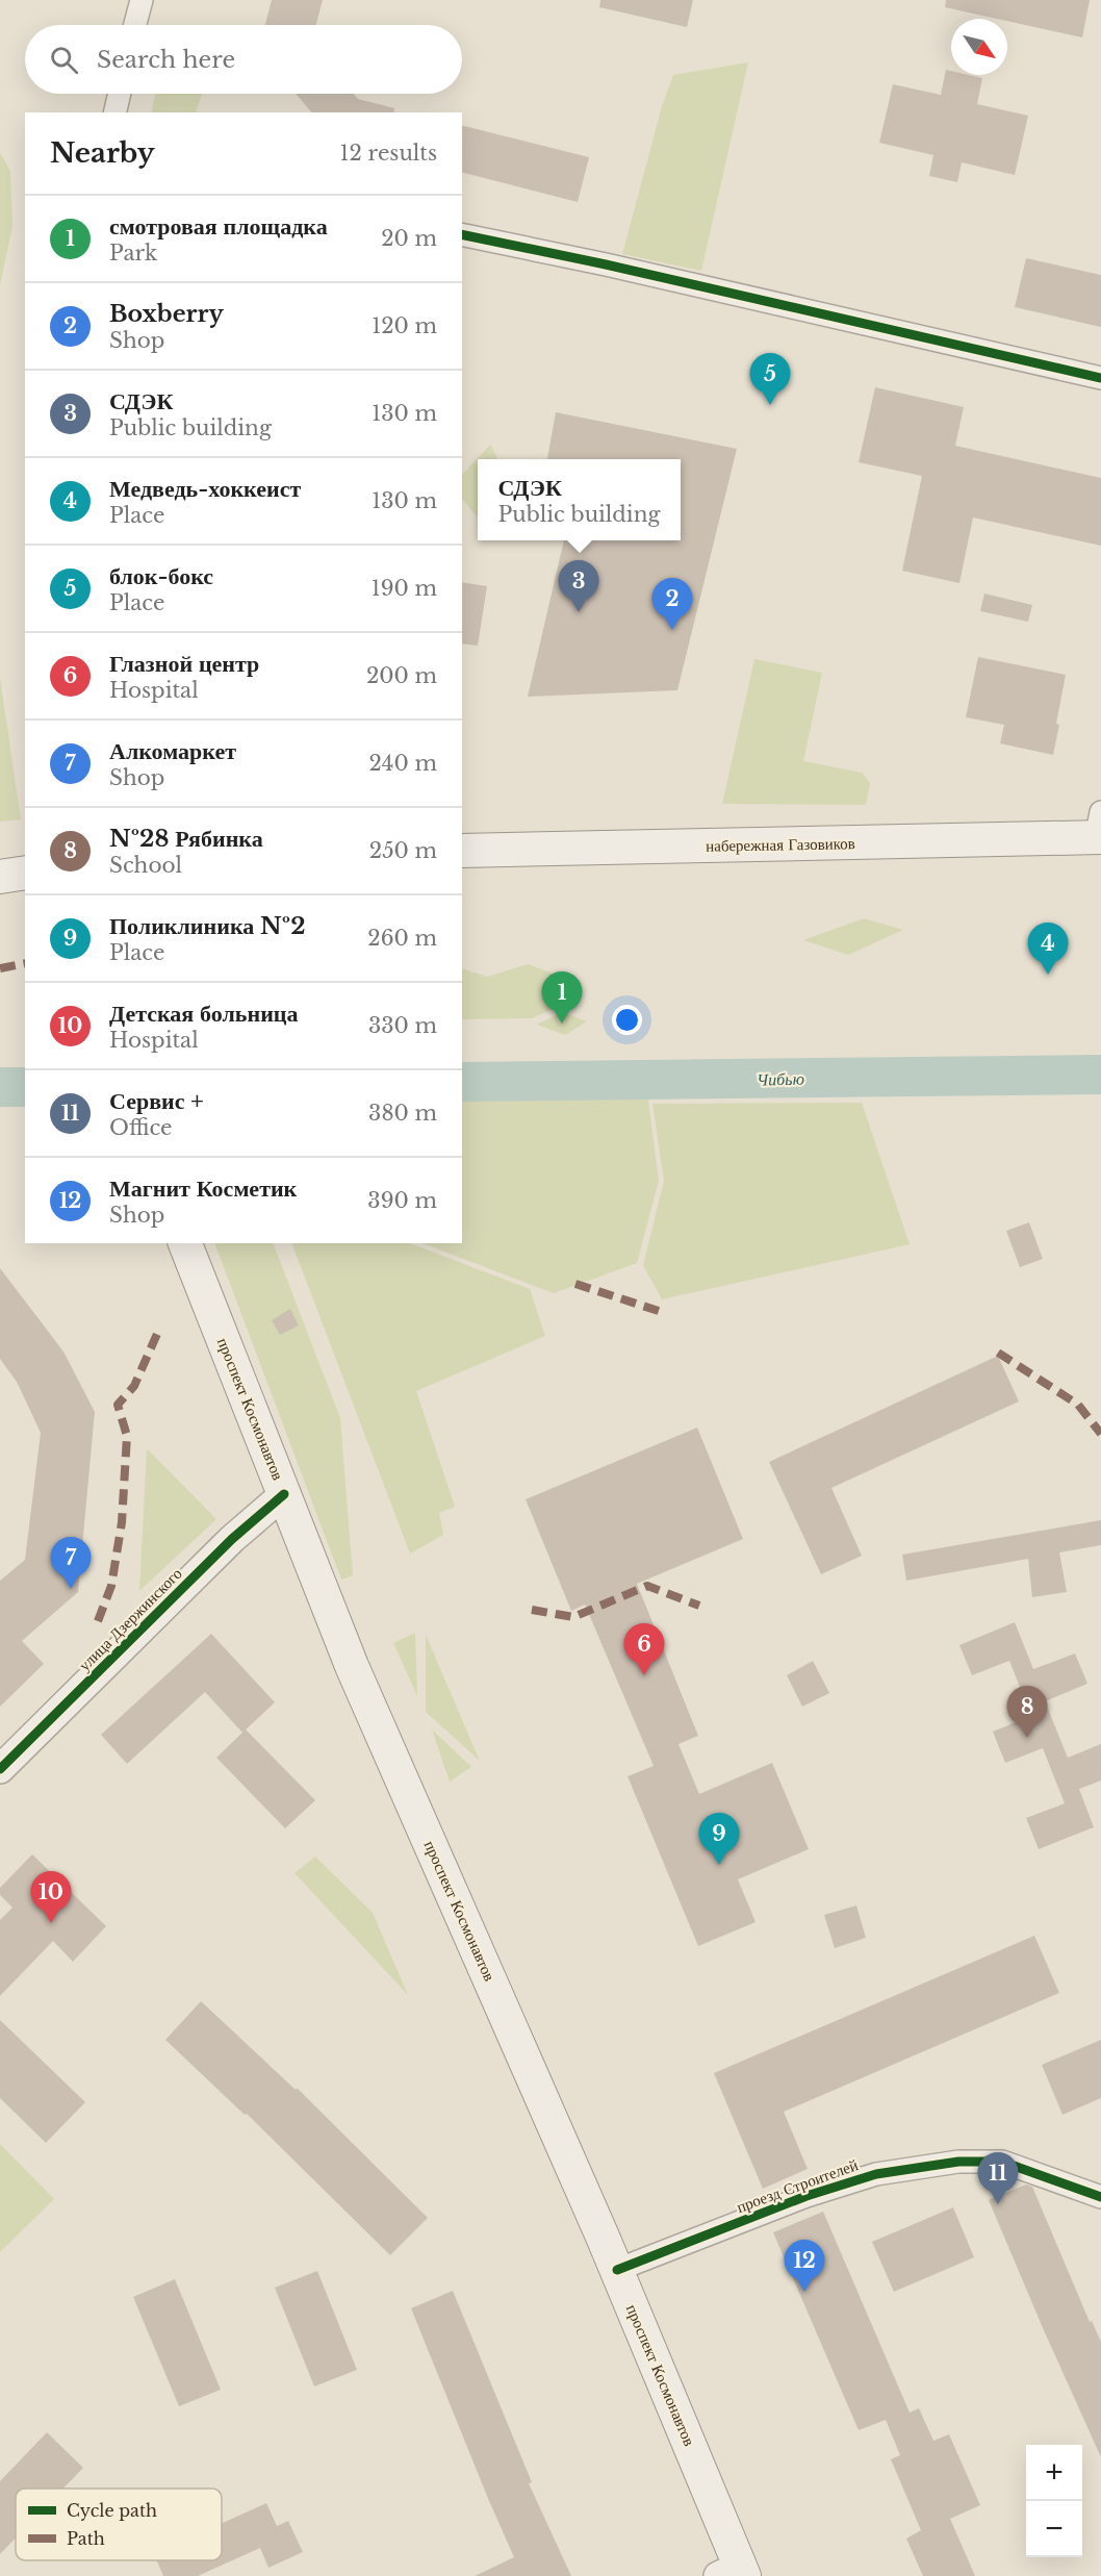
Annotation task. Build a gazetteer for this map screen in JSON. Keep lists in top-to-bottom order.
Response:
{
  "streets": {
    "main road": ["набережная Газовиков", "проспект Космонавтов"],
    "street": ["улица Дзержинского", "проезд Строителей"]
  },
  "crossings": [
    ["проспект Космонавтов", "улица Дзержинского"],
    ["проспект Космонавтов", "проезд Строителей"]
  ],
  "water": ["Чибью"],
  "legend": ["Cycle path", "Path"],
  "north": "bottom right",
  "page": {
    "search": "Search here",
    "heading": ["Nearby", "12 results"],
    "list": [
      {
        "mark": "1",
        "name": "смотровая площадка",
        "note": "Park",
        "value": "20 m"
      },
      {
        "mark": "2",
        "name": "Boxberry",
        "note": "Shop",
        "value": "120 m"
      },
      {
        "mark": "3",
        "name": "СДЭК",
        "note": "Public building",
        "value": "130 m"
      },
      {
        "mark": "4",
        "name": "Медведь-хоккеист",
        "note": "Place",
        "value": "130 m"
      },
      {
        "mark": "5",
        "name": "блок-бокс",
        "note": "Place",
        "value": "190 m"
      },
      {
        "mark": "6",
        "name": "Глазной центр",
        "note": "Hospital",
        "value": "200 m"
      },
      {
        "mark": "7",
        "name": "Алкомаркет",
        "note": "Shop",
        "value": "240 m"
      },
      {
        "mark": "8",
        "name": "№28 Рябинка",
        "note": "School",
        "value": "250 m"
      },
      {
        "mark": "9",
        "name": "Поликлиника №2",
        "note": "Place",
        "value": "260 m"
      },
      {
        "mark": "10",
        "name": "Детская больница",
        "note": "Hospital",
        "value": "330 m"
      },
      {
        "mark": "11",
        "name": "Сервис +",
        "note": "Office",
        "value": "380 m"
      },
      {
        "mark": "12",
        "name": "Магнит Косметик",
        "note": "Shop",
        "value": "390 m"
      }
    ],
    "pins": [
      "5",
      "3",
      "2",
      "4",
      "1",
      "7",
      "6",
      "8",
      "9",
      "10",
      "11",
      "12"
    ],
    "popup": ["СДЭК", "Public building"],
    "map_buttons": ["+", "−"]
  }
}
